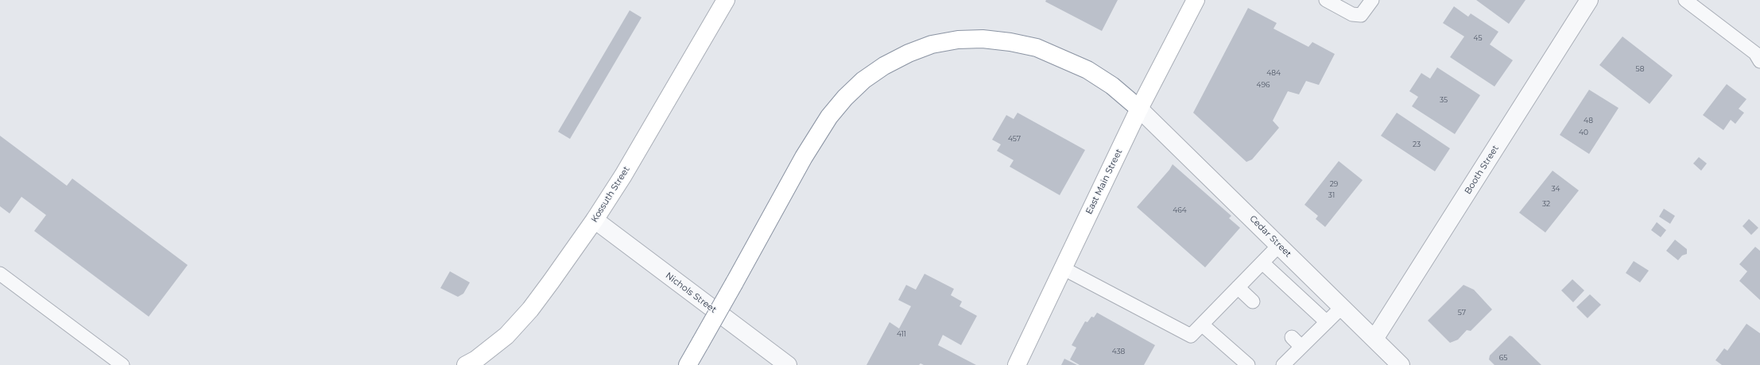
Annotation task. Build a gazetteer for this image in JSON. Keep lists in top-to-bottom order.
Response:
{
  "streets": {
    "main road": ["East Main Street", "Kossuth Street"],
    "street": ["Booth Street", "Cedar Street", "Nichols Street"]
  },
  "crossings": [
    ["Booth Street", "Cedar Street"],
    ["East Main Street", "Cedar Street"],
    ["Kossuth Street", "Nichols Street"]
  ],
  "house_numbers": [
    "45",
    "58",
    "484",
    "496",
    "35",
    "48",
    "40",
    "457",
    "23",
    "29",
    "34",
    "31",
    "32",
    "464",
    "57",
    "411",
    "438",
    "65"
  ]
}
